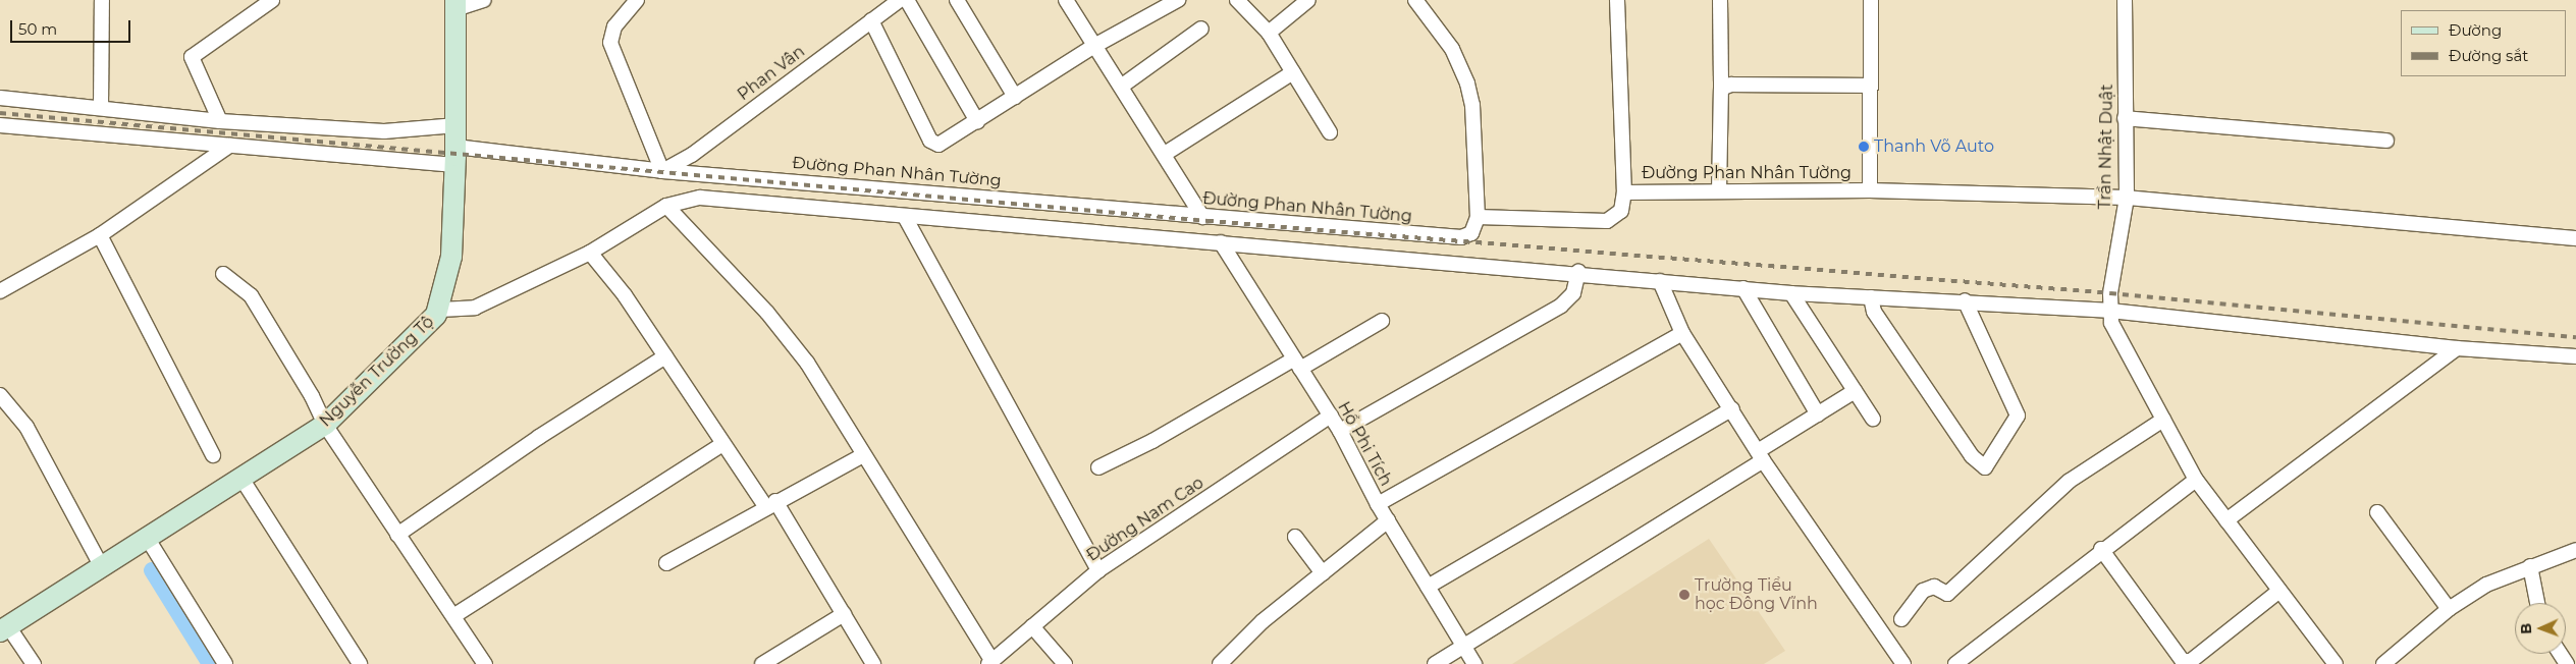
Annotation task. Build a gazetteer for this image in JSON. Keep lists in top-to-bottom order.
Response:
{
  "streets": {
    "main road": ["Nguyễn Trường Tộ"],
    "street": [
      "Phan Vân",
      "Trần Nhật Duật",
      "Đường Phan Nhân Tường",
      "Hồ Phi Tích",
      "Đường Nam Cao"
    ]
  },
  "crossings": [
    ["Phan Vân", "Đường Phan Nhân Tường"],
    ["Trần Nhật Duật", "Đường Phan Nhân Tường"],
    ["Đường Phan Nhân Tường", "Nguyễn Trường Tộ"],
    ["Hồ Phi Tích", "Đường Nam Cao"]
  ],
  "places": ["Thanh Võ Auto", "Trường Tiểu học Đông Vĩnh"],
  "legend": ["Đường", "Đường sắt"],
  "scale_bar": "50 m",
  "north": "left"
}
